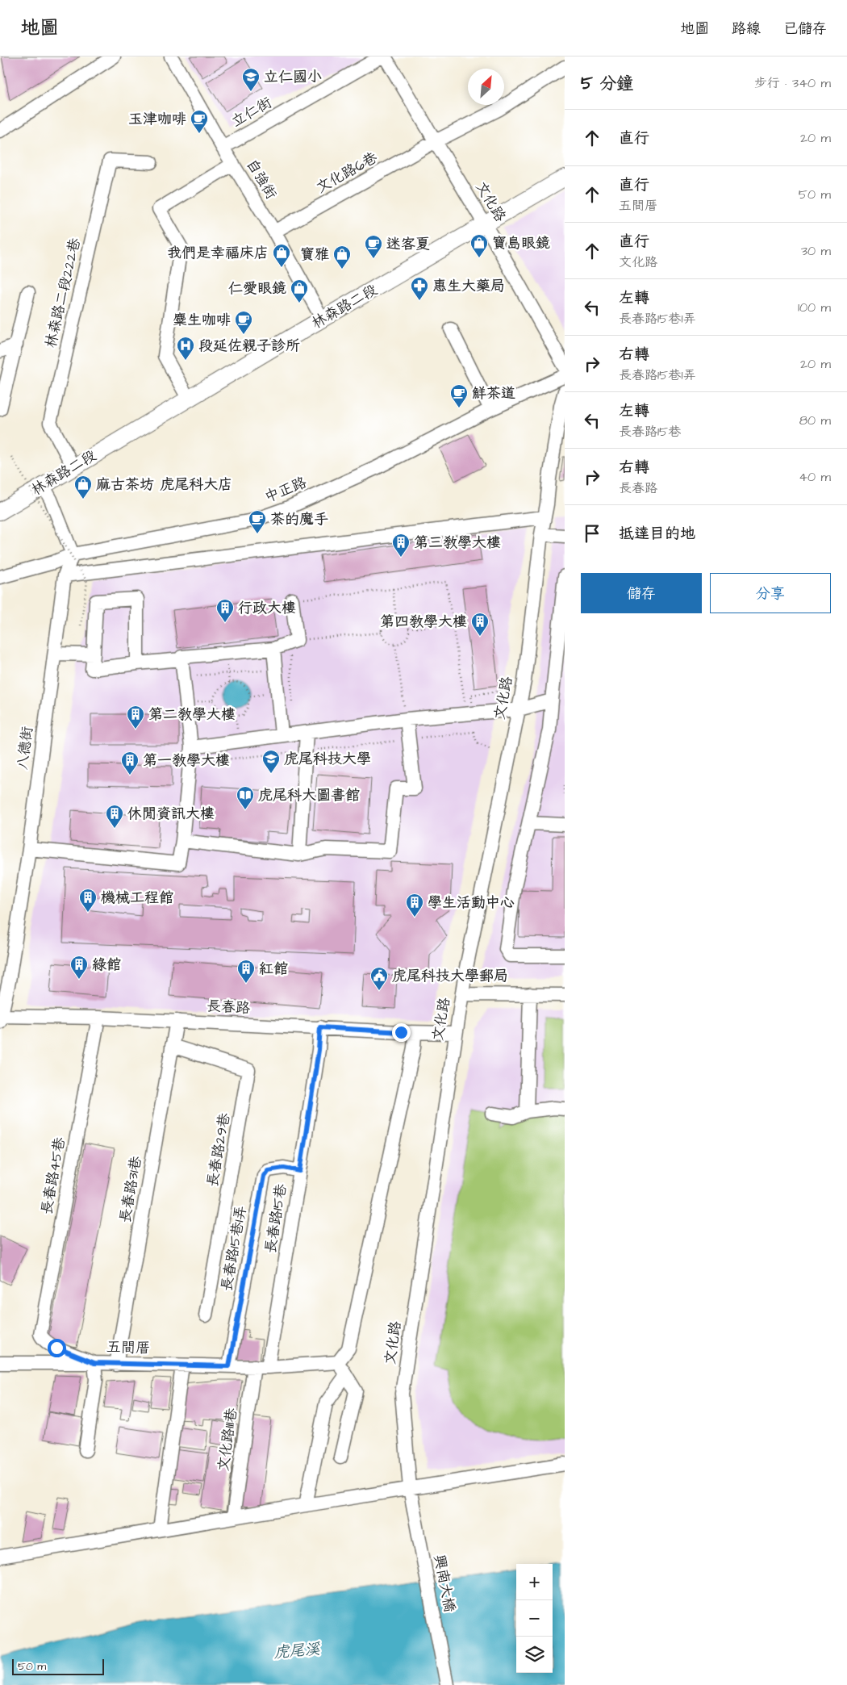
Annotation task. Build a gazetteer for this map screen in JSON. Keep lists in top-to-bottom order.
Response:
{
  "streets": {
    "main road": ["林森路二段"],
    "street": [
      "立仁街",
      "文化路6巷",
      "自強街",
      "文化路",
      "林森路二段222巷",
      "中正路",
      "八德街",
      "長春路",
      "長春路29巷",
      "長春路45巷",
      "長春路31巷",
      "長春路15巷",
      "長春路15巷1弄",
      "五間厝",
      "文化路111巷",
      "興南大橋"
    ]
  },
  "crossings": [
    ["立仁街", "自強街"],
    ["文化路6巷", "自強街"],
    ["文化路6巷", "文化路"],
    ["自強街", "林森路二段"],
    ["文化路", "林森路二段"],
    ["文化路", "長春路"],
    ["文化路", "興南大橋"],
    ["林森路二段222巷", "林森路二段"],
    ["中正路", "八德街"],
    ["八德街", "長春路"],
    ["長春路", "長春路45巷"],
    ["長春路", "長春路31巷"],
    ["長春路", "長春路15巷"],
    ["長春路29巷", "長春路31巷"],
    ["長春路45巷", "五間厝"],
    ["長春路31巷", "五間厝"],
    ["長春路15巷", "長春路15巷1弄"]
  ],
  "water": ["虎尾溪"],
  "places": {
    "school or university": ["立仁國小", "虎尾科技大學"],
    "cafe": [
      "玉津咖啡",
      "迷客夏",
      "麋生咖啡",
      "鮮茶道",
      "茶的魔手"
    ],
    "shop": [
      "寶島眼鏡",
      "我們是幸福床店",
      "寶雅",
      "仁愛眼鏡",
      "麻古茶坊 虎尾科大店"
    ],
    "pharmacy": ["惠生大藥局"],
    "hospital": ["段延佐親子診所"],
    "building": [
      "第三教學大樓",
      "行政大樓",
      "第四教學大樓",
      "第二教學大樓",
      "第一教學大樓",
      "休閒資訊大樓",
      "機械工程館",
      "學生活動中心",
      "綠館",
      "紅館"
    ],
    "library": ["虎尾科大圖書館"],
    "public building": ["虎尾科技大學郵局"]
  },
  "scale_bar": "50 m",
  "north": "top right",
  "page": {
    "header": "地圖",
    "nav": ["地圖", "路線", "已儲存"],
    "heading": ["5 分鐘", "步行 · 340 m"],
    "list": [
      ["直行", "20 m"],
      ["直行", "五間厝", "50 m"],
      ["直行", "文化路", "30 m"],
      ["左轉", "長春路15巷1弄", "100 m"],
      ["右轉", "長春路15巷1弄", "20 m"],
      ["左轉", "長春路15巷", "80 m"],
      ["右轉", "長春路", "40 m"],
      "抵達目的地"
    ],
    "buttons": ["儲存", "分享"],
    "map_buttons": ["+", "−"],
    "scale": "50 m"
  }
}
